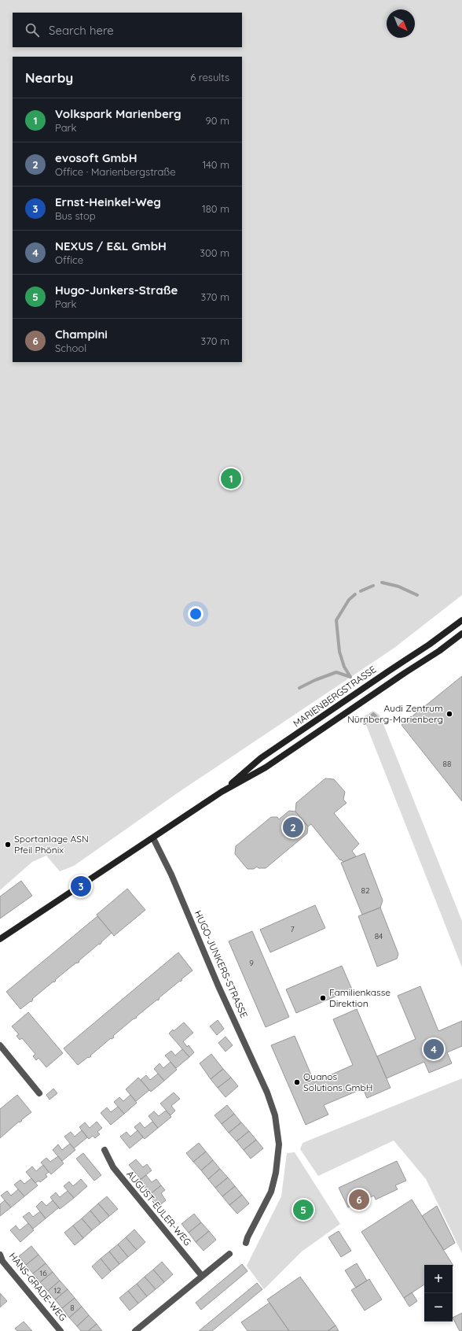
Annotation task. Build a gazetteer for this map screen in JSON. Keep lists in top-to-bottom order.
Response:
{
  "streets": {
    "main road": ["MARIENBERGSTRASSE"],
    "street": ["HUGO-JUNKERS-STRASSE", "AUGUST-EULER-WEG", "HANS-GRADE-WEG"]
  },
  "crossings": [
    ["MARIENBERGSTRASSE", "HUGO-JUNKERS-STRASSE"]
  ],
  "places": [
    "Audi Zentrum Nürnberg-Marienberg",
    "Sportanlage ASN Pfeil Phönix",
    "Familienkasse Direktion",
    "Quanos Solutions GmbH"
  ],
  "house_numbers": [
    "88",
    "82",
    "7",
    "84",
    "9",
    "16",
    "12",
    "8"
  ],
  "north": "bottom right",
  "page": {
    "search": "Search here",
    "heading": ["Nearby", "6 results"],
    "list": [
      {
        "mark": "1",
        "name": "Volkspark Marienberg",
        "note": "Park",
        "value": "90 m"
      },
      {
        "mark": "2",
        "name": "evosoft GmbH",
        "note": "Office · Marienbergstraße",
        "value": "140 m"
      },
      {
        "mark": "3",
        "name": "Ernst-Heinkel-Weg",
        "note": "Bus stop",
        "value": "180 m"
      },
      {
        "mark": "4",
        "name": "NEXUS / E&L GmbH",
        "note": "Office",
        "value": "300 m"
      },
      {
        "mark": "5",
        "name": "Hugo-Junkers-Straße",
        "note": "Park",
        "value": "370 m"
      },
      {
        "mark": "6",
        "name": "Champini",
        "note": "School",
        "value": "370 m"
      }
    ],
    "pins": [
      "1",
      "2",
      "3",
      "4",
      "6",
      "5"
    ],
    "map_buttons": ["+", "−"]
  }
}
